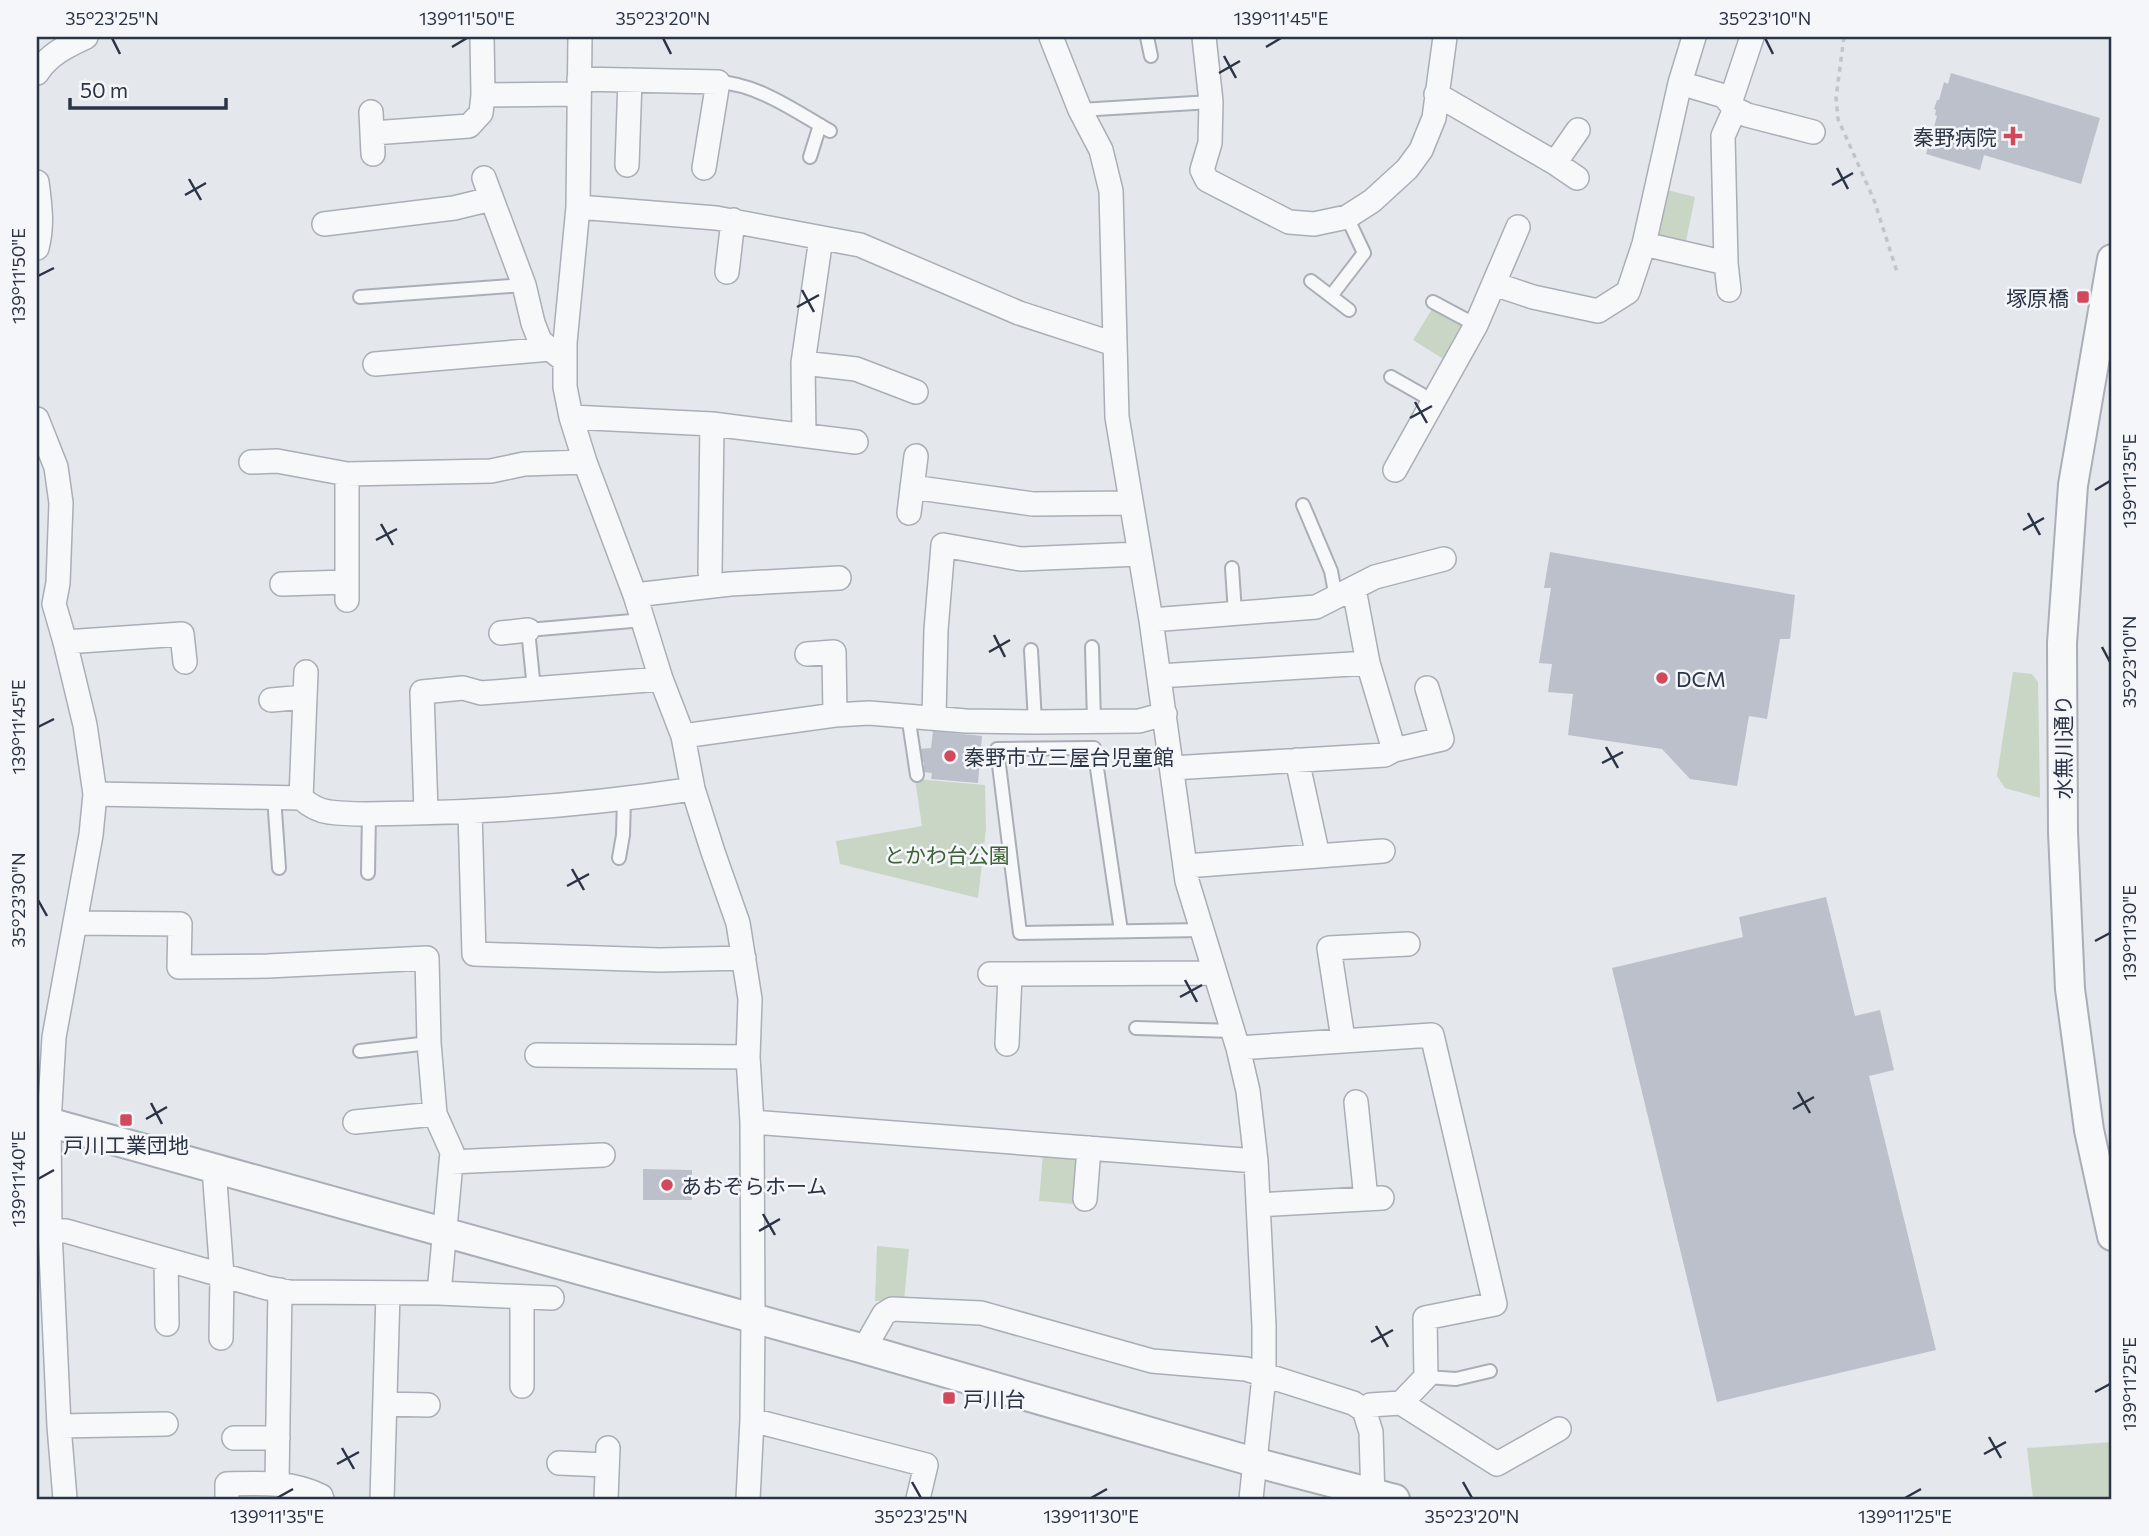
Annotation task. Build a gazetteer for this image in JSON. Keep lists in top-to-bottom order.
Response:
{
  "streets": {
    "street": ["水無川通り"]
  },
  "parks": ["とかわ台公園"],
  "places": {
    "health": ["秦野病院"],
    "transit": ["塚原橋", "戸川工業団地", "戸川台"],
    "other": ["DCM", "秦野市立三屋台児童館", "あおぞらホーム"]
  },
  "scale_bar": "50 m",
  "coordinates": [
    "35°23'25\"N",
    "139°11'50\"E",
    "35°23'20\"N",
    "139°11'45\"E",
    "35°23'10\"N",
    "139°11'35\"E",
    "35°23'30\"N",
    "139°11'30\"E",
    "139°11'40\"E",
    "139°11'25\"E"
  ]
}
